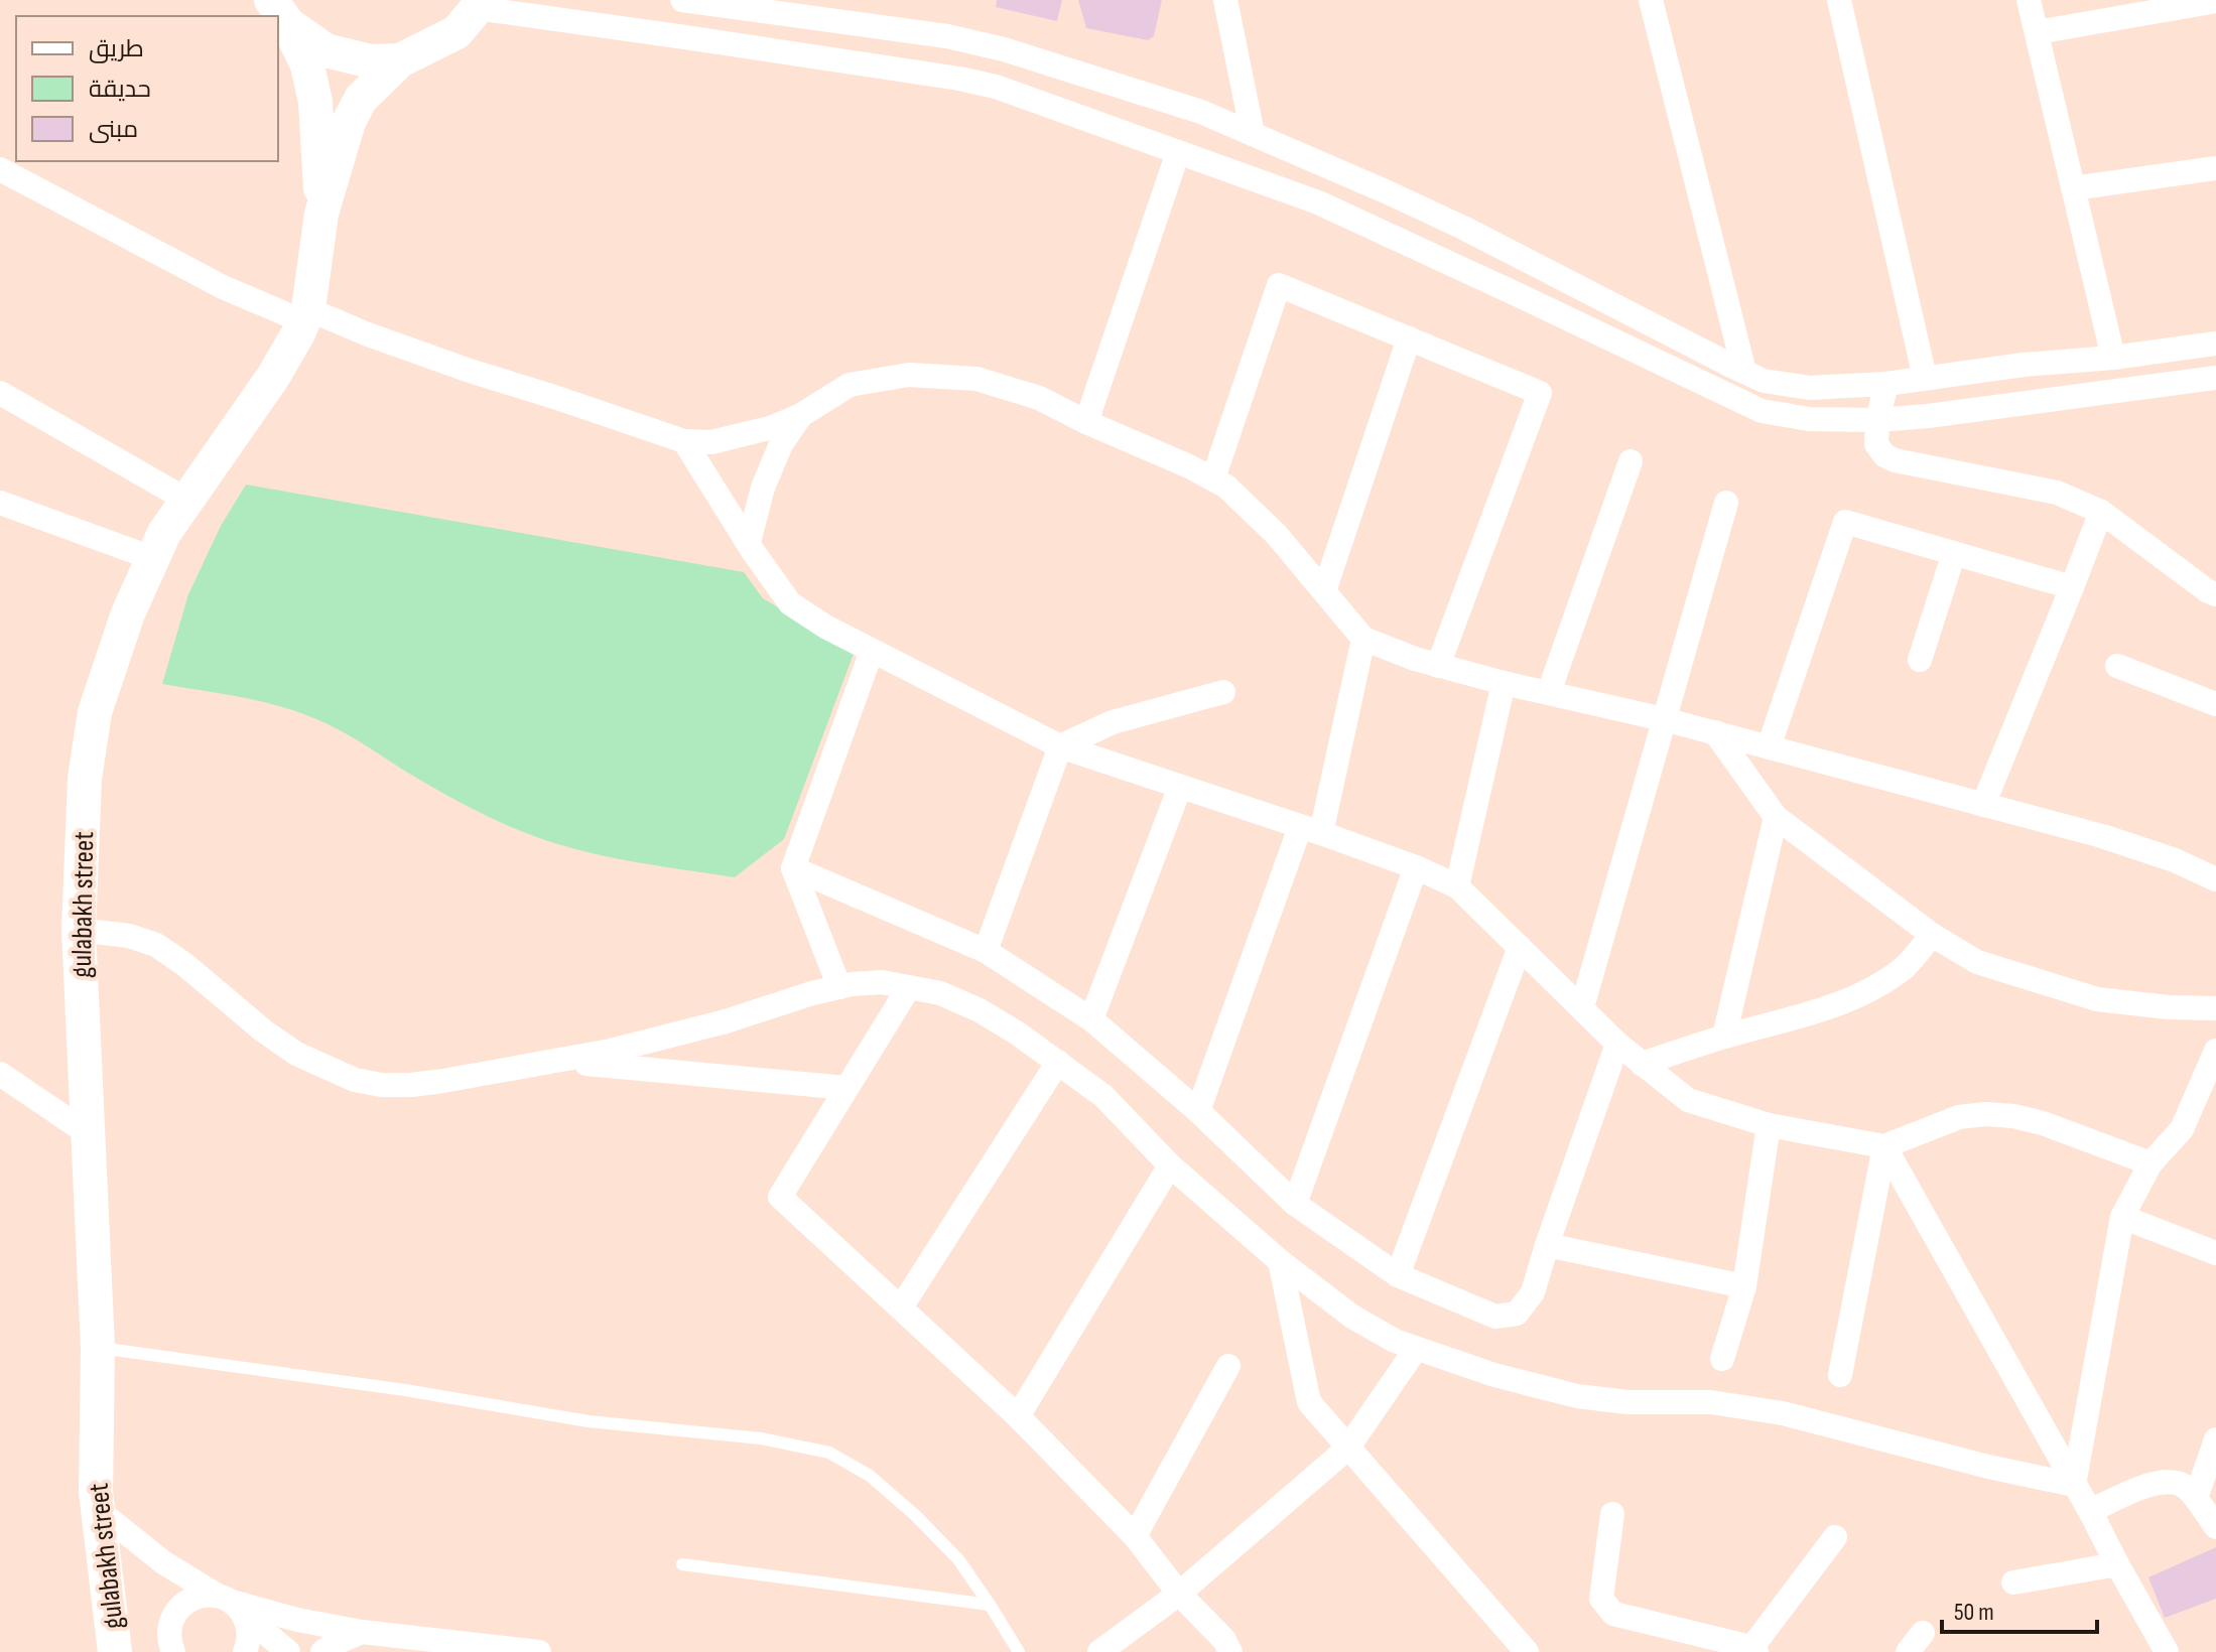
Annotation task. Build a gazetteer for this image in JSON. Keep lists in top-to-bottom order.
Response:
{
  "streets": {
    "street": ["gulabakh street"]
  },
  "legend": ["طريق", "حديقة", "مبنى"],
  "scale_bar": "50 m"
}
